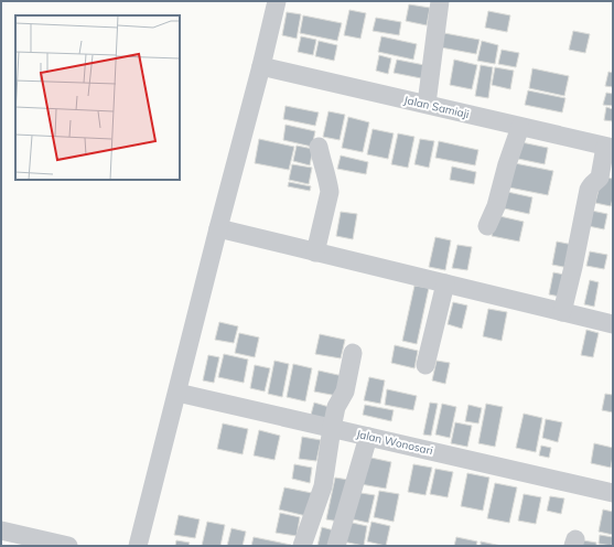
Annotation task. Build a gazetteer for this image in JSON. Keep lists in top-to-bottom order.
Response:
{
  "streets": {
    "street": ["Jalan Samiaji", "Jalan Wonosari"]
  }
}
